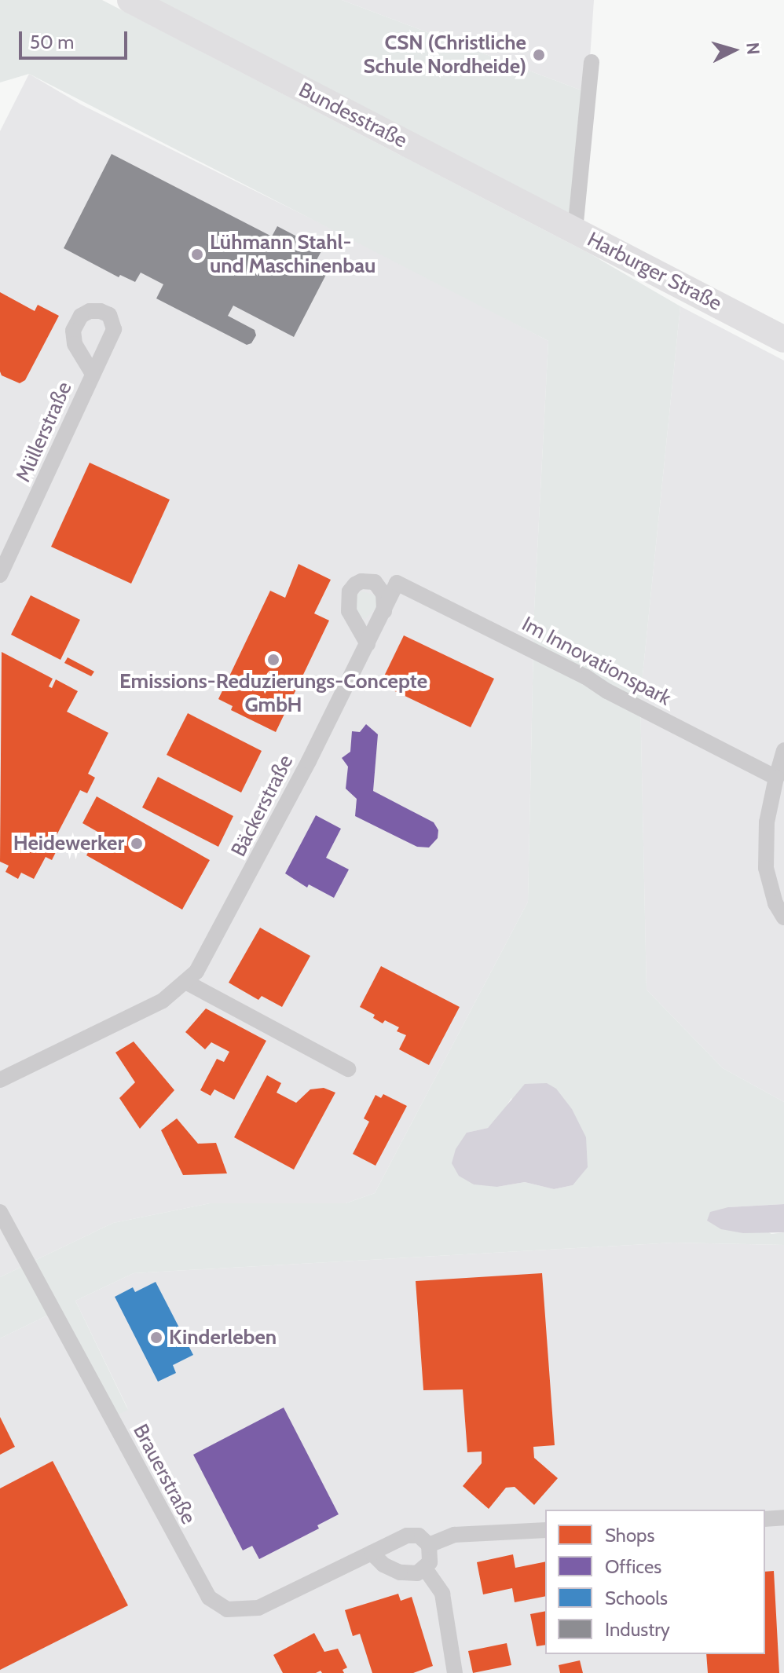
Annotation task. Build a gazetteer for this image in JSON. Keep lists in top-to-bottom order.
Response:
{
  "streets": {
    "main road": ["Bundesstraße", "Harburger Straße"],
    "street": [
      "Müllerstraße",
      "Im Innovationspark",
      "Bäckerstraße",
      "Brauerstraße"
    ]
  },
  "crossings": [
    ["Bundesstraße", "Harburger Straße"],
    ["Im Innovationspark", "Bäckerstraße"]
  ],
  "places": [
    "CSN (Christliche Schule Nordheide)",
    "Lühmann Stahl- und Maschinenbau",
    "Emissions-Reduzierungs-Concepte GmbH",
    "Heidewerker",
    "Kinderleben"
  ],
  "legend": [
    "Shops",
    "Offices",
    "Schools",
    "Industry"
  ],
  "scale_bar": "50 m",
  "north": "right"
}
